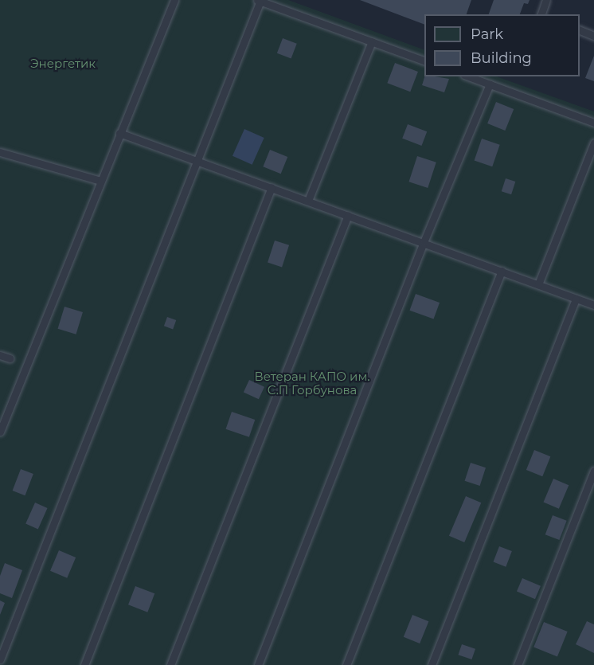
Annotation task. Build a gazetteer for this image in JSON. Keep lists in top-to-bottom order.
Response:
{
  "parks": ["Энергетик", "Ветеран КАПО им. С.П Горбунова"],
  "legend": ["Park", "Building"]
}
